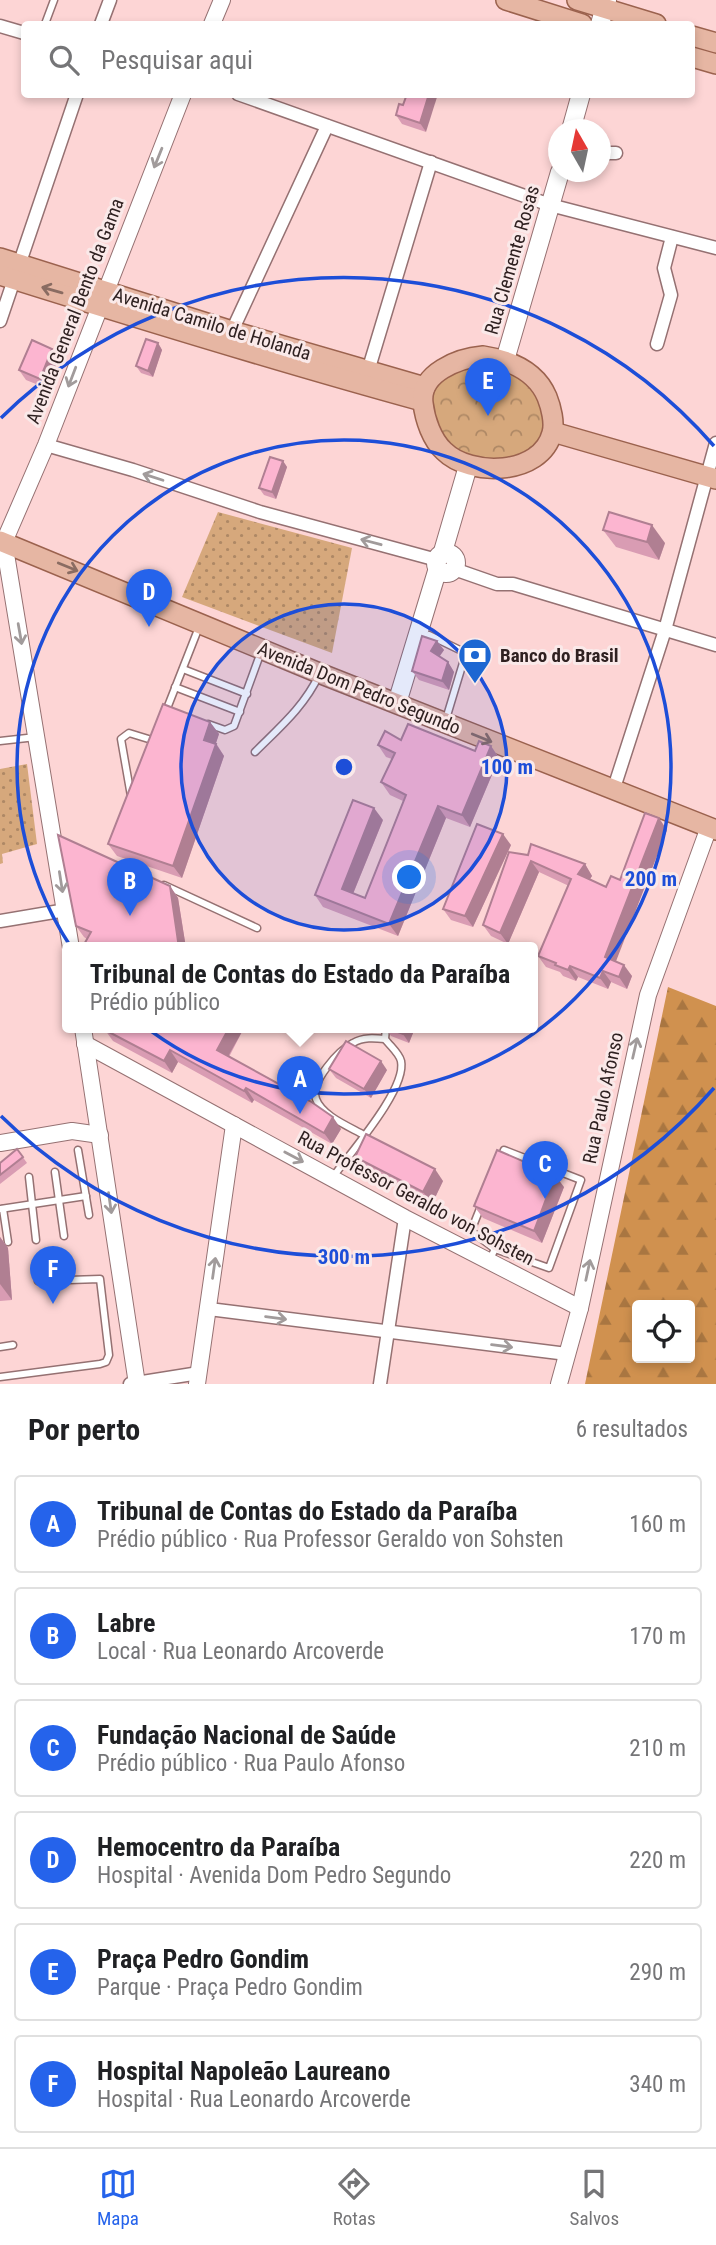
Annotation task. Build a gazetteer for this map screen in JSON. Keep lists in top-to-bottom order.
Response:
{
  "streets": {
    "main road": ["Rua Clemente Rosas", "Avenida Camilo de Holanda", "Avenida Dom Pedro Segundo"],
    "street": ["Avenida General Bento da Gama", "Rua Paulo Afonso", "Rua Professor Geraldo von Sohsten"]
  },
  "crossings": [
    ["Rua Clemente Rosas", "Avenida Camilo de Holanda"],
    ["Avenida General Bento da Gama", "Avenida Camilo de Holanda"],
    ["Avenida General Bento da Gama", "Avenida Dom Pedro Segundo"],
    ["Avenida Dom Pedro Segundo", "Rua Paulo Afonso"],
    ["Rua Paulo Afonso", "Rua Professor Geraldo von Sohsten"]
  ],
  "one_way": ["Avenida Dom Pedro Segundo", "Rua Paulo Afonso"],
  "places": {
    "bank": ["Banco do Brasil"]
  },
  "north": "top",
  "page": {
    "search": "Pesquisar aqui",
    "pins": [
      "E",
      "D",
      "B",
      "A",
      "C",
      "F"
    ],
    "popup": ["Tribunal de Contas do Estado da Paraíba", "Prédio público"],
    "heading": ["Por perto", "6 resultados"],
    "list": [
      {
        "mark": "A",
        "name": "Tribunal de Contas do Estado da Paraíba",
        "note": "Prédio público · Rua Professor Geraldo von Sohsten",
        "value": "160 m"
      },
      {
        "mark": "B",
        "name": "Labre",
        "note": "Local · Rua Leonardo Arcoverde",
        "value": "170 m"
      },
      {
        "mark": "C",
        "name": "Fundação Nacional de Saúde",
        "note": "Prédio público · Rua Paulo Afonso",
        "value": "210 m"
      },
      {
        "mark": "D",
        "name": "Hemocentro da Paraíba",
        "note": "Hospital · Avenida Dom Pedro Segundo",
        "value": "220 m"
      },
      {
        "mark": "E",
        "name": "Praça Pedro Gondim",
        "note": "Parque · Praça Pedro Gondim",
        "value": "290 m"
      },
      {
        "mark": "F",
        "name": "Hospital Napoleão Laureano",
        "note": "Hospital · Rua Leonardo Arcoverde",
        "value": "340 m"
      }
    ],
    "nav": ["Mapa", "Rotas", "Salvos"]
  },
  "rings": ["100 m", "200 m", "300 m"]
}
